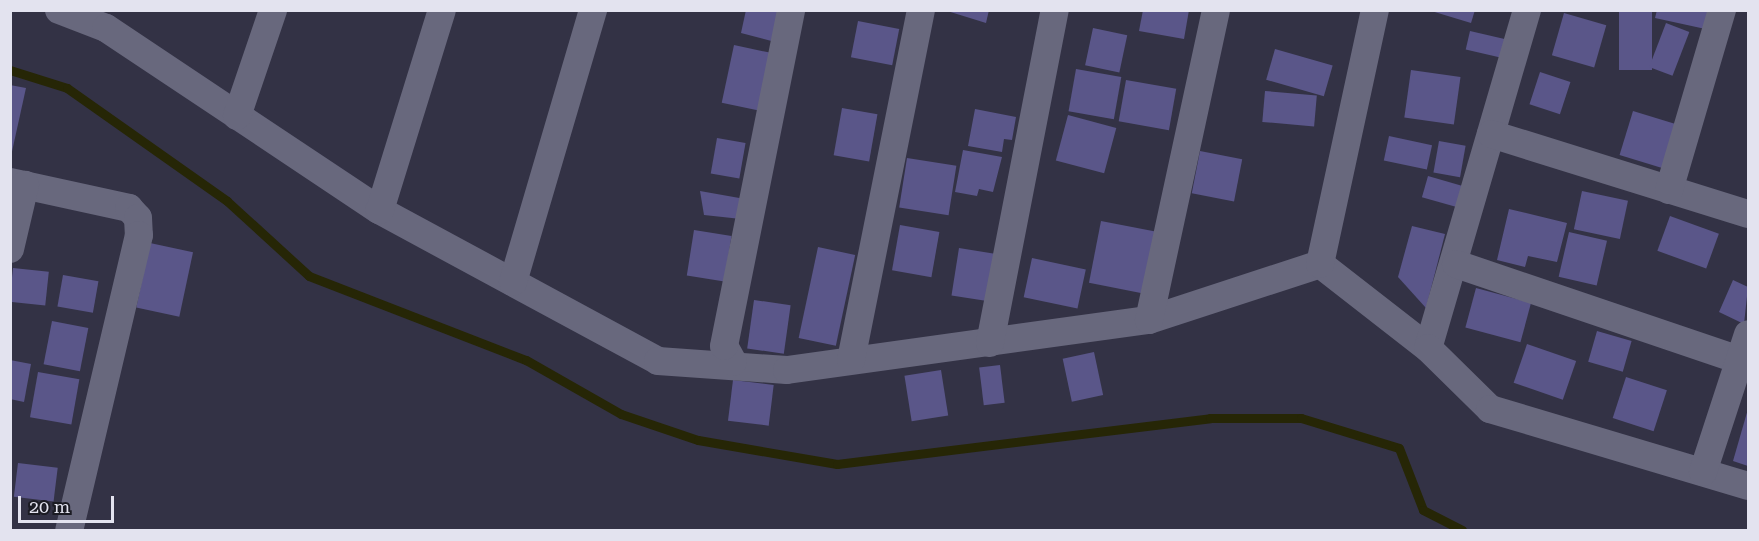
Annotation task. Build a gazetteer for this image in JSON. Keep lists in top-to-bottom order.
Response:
{
  "scale_bar": "20 m"
}
